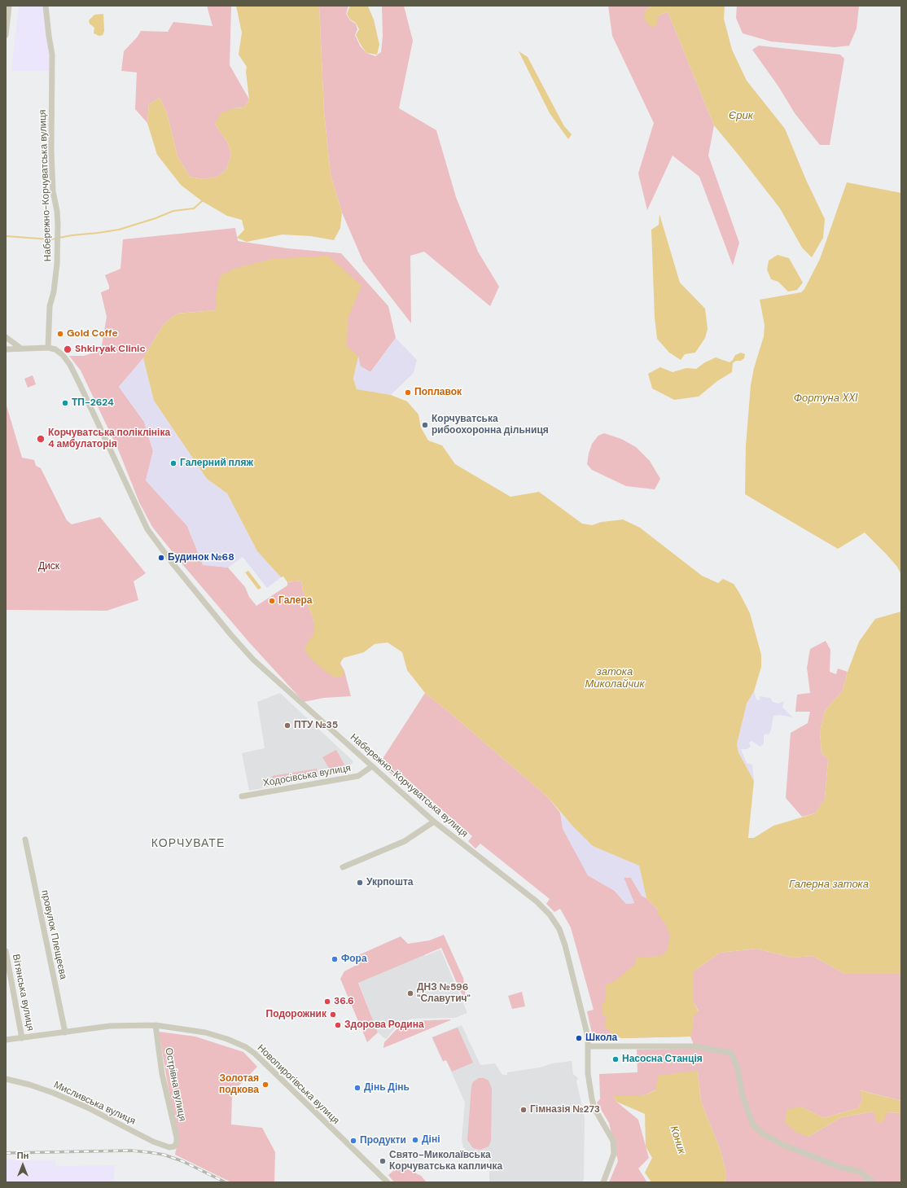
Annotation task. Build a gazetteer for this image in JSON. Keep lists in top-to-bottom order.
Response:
{
  "streets": {
    "street": [
      "Набережно-Корчуватська вулиця",
      "Ходосівська вулиця",
      "провулок Плещеєва",
      "Вітянська вулиця",
      "Острівна вулиця",
      "Новопирогівська вулиця",
      "Мисливська вулиця"
    ]
  },
  "crossings": [
    ["Набережно-Корчуватська вулиця", "Ходосівська вулиця"],
    ["провулок Плещеєва", "Новопирогівська вулиця"],
    ["Вітянська вулиця", "Новопирогівська вулиця"],
    ["Острівна вулиця", "Новопирогівська вулиця"],
    ["Острівна вулиця", "Мисливська вулиця"]
  ],
  "districts": ["КОРЧУВАТЕ"],
  "water": [
    "Єрик",
    "Фортуна XXI",
    "затока Миколайчик",
    "Галерна затока",
    "Коник"
  ],
  "parks": ["Диск"],
  "places": [
    "Gold Coffe",
    "Shkiryak Clinic",
    "Поплавок",
    "ТП-2624",
    "Корчуватська рибоохоронна дільниця",
    "Корчуватська поліклініка 4 амбулаторія",
    "Галерний пляж",
    "Будинок №68",
    "Галера",
    "ПТУ №35",
    "Укрпошта",
    "Фора",
    "ДНЗ №596 \"Славутич\"",
    "36.6",
    "Подорожник",
    "Здорова Родина",
    "Школа",
    "Насосна Станція",
    "Золотая подкова",
    "Дінь Дінь",
    "Гімназія №273",
    "Діні",
    "Продукти",
    "Свято-Миколаївська Корчуватська капличка"
  ],
  "north": "top"
}
